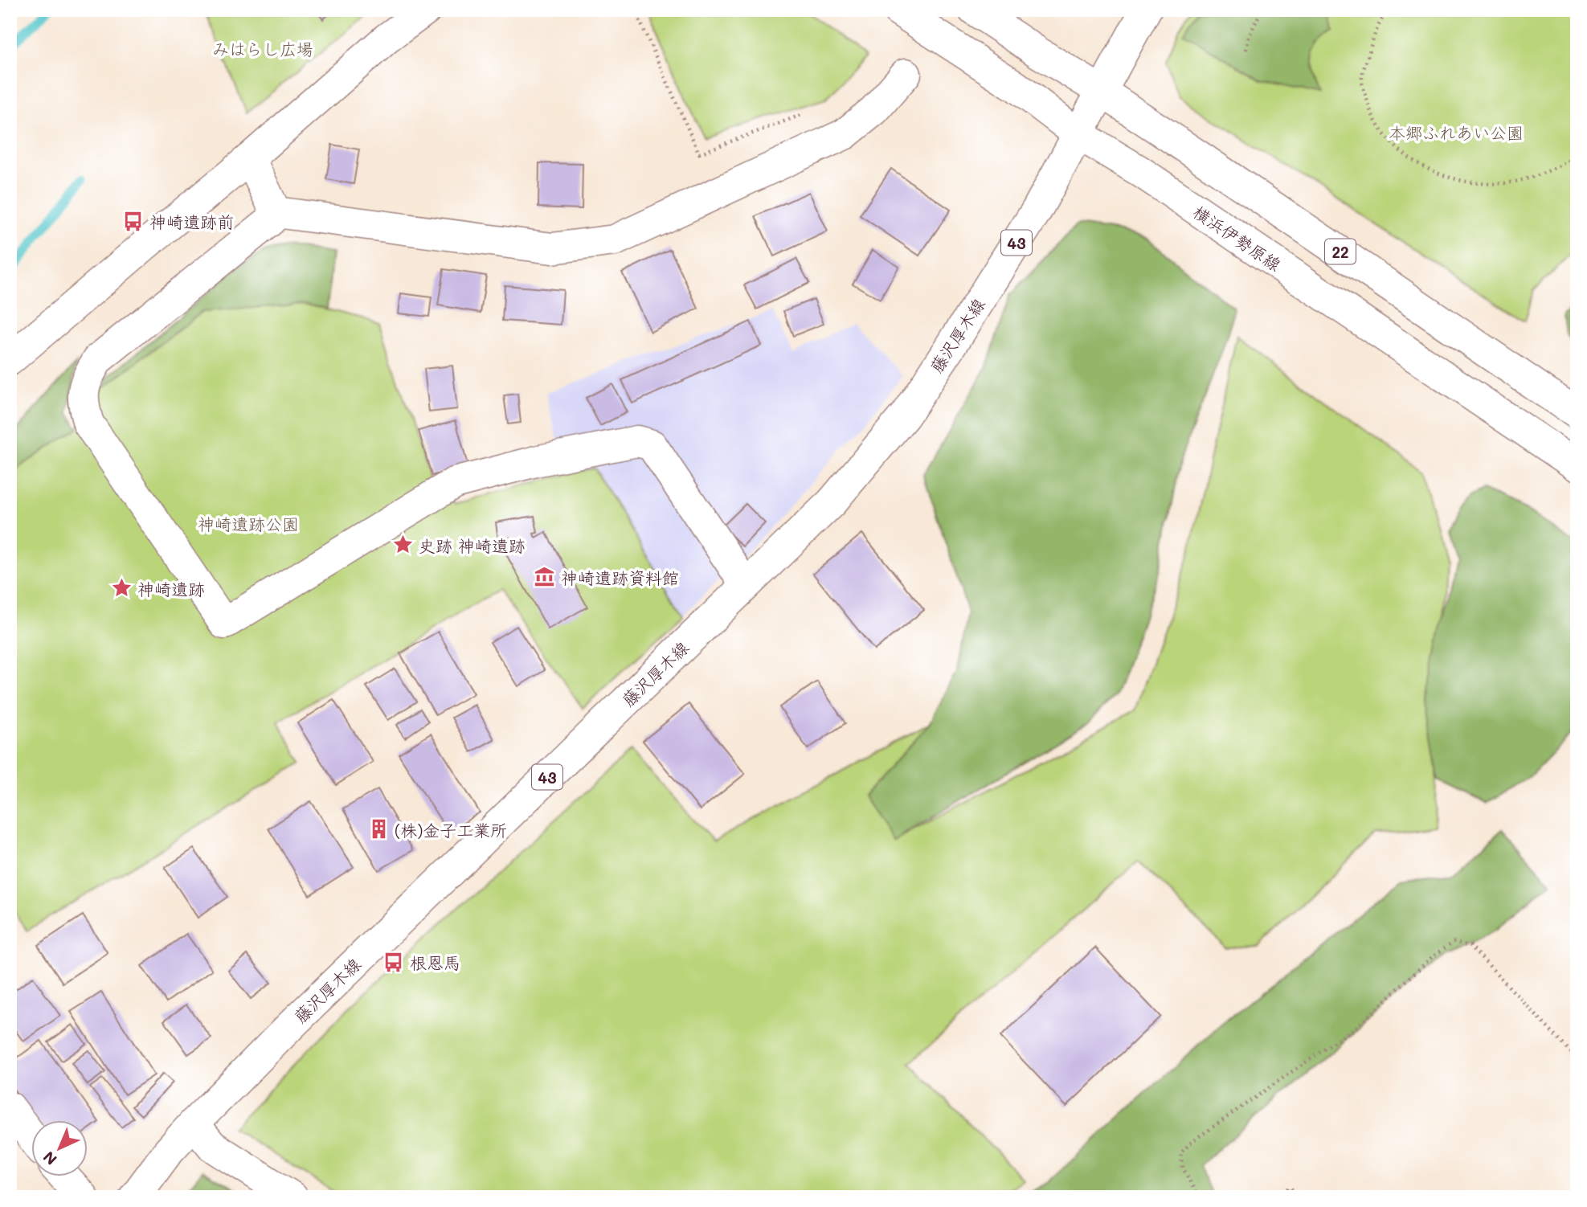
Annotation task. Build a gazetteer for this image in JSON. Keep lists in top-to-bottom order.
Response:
{
  "streets": {
    "main road": [
      "横浜伊勢原線",
      "43",
      "22",
      "藤沢厚木線"
    ]
  },
  "crossings": [
    ["横浜伊勢原線", "藤沢厚木線"],
    ["22", "藤沢厚木線"]
  ],
  "parks": ["みはらし広場", "本郷ふれあい公園", "神崎遺跡公園"],
  "places": {
    "bus stop": ["神崎遺跡前", "根恩馬"],
    "place": ["史跡 神崎遺跡", "神崎遺跡"],
    "museum": ["神崎遺跡資料館"],
    "building": ["(株)金子工業所"]
  },
  "north": "bottom left"
}
